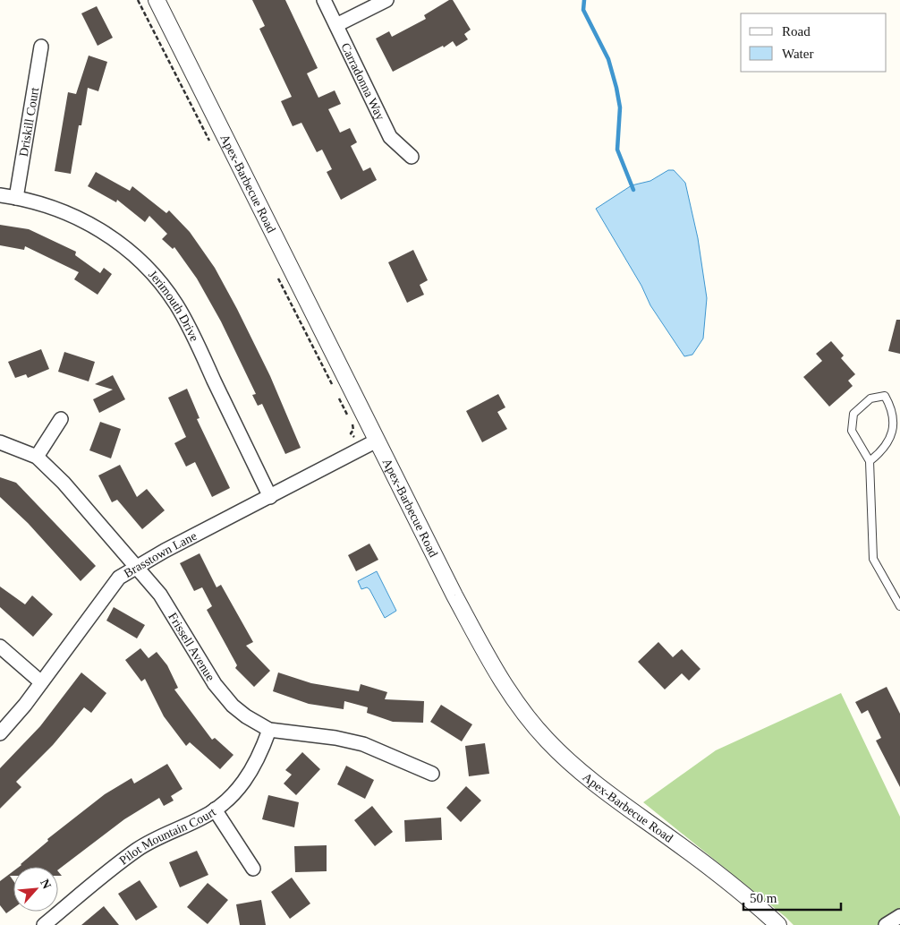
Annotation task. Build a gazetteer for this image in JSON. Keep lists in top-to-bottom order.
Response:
{
  "streets": {
    "street": [
      "Carradonna Way",
      "Driskill Court",
      "Apex-Barbecue Road",
      "Jerimouth Drive",
      "Brasstown Lane",
      "Frissell Avenue",
      "Pilot Mountain Court"
    ]
  },
  "crossings": [
    ["Driskill Court", "Jerimouth Drive"],
    ["Apex-Barbecue Road", "Brasstown Lane"],
    ["Jerimouth Drive", "Brasstown Lane"],
    ["Brasstown Lane", "Frissell Avenue"],
    ["Frissell Avenue", "Pilot Mountain Court"]
  ],
  "legend": ["Road", "Water"],
  "scale_bar": "50 m",
  "north": "top right"
}
